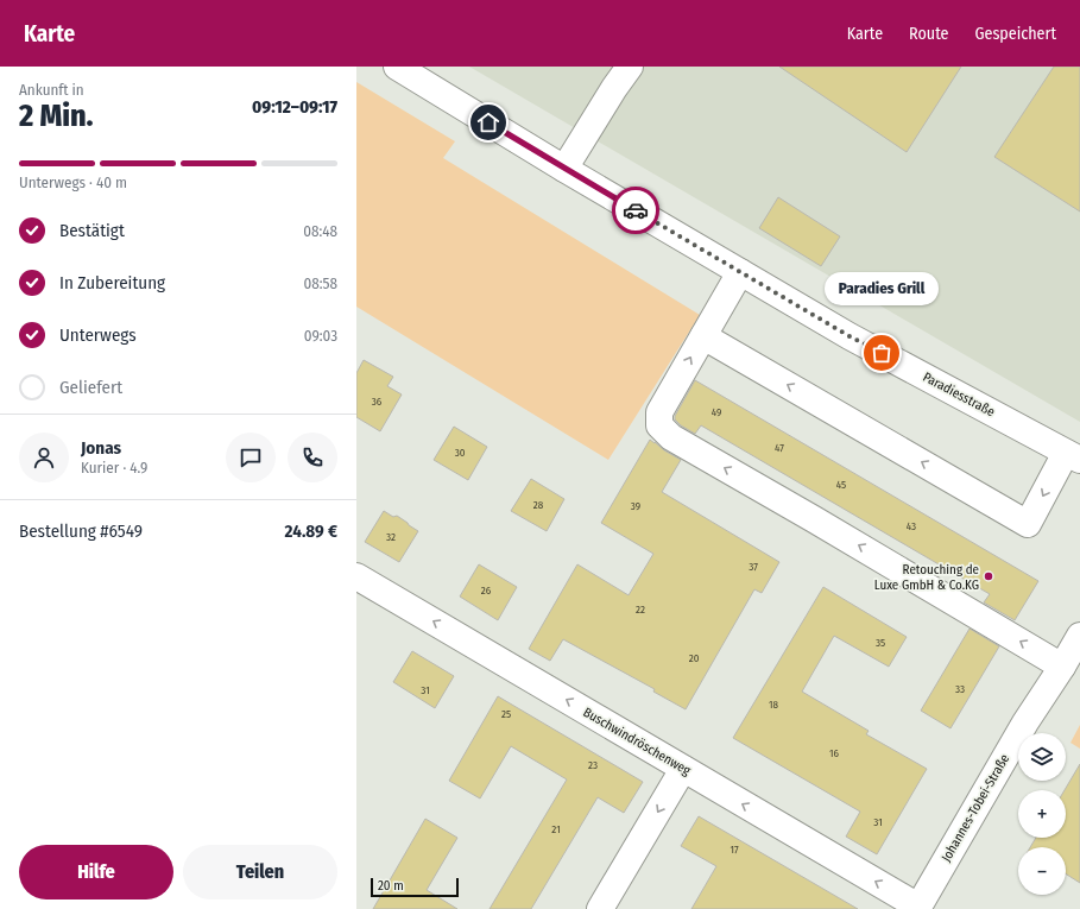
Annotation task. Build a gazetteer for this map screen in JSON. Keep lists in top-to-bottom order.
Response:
{
  "streets": {
    "street": ["Paradiesstraße", "Buschwindröschenweg", "Johannes-Tobei-Straße"]
  },
  "crossings": [
    ["Buschwindröschenweg", "Johannes-Tobei-Straße"]
  ],
  "one_way": ["Buschwindröschenweg"],
  "places": ["Paradies Grill", "Retouching de Luxe GmbH & Co.KG"],
  "house_numbers": [
    "36",
    "49",
    "47",
    "30",
    "45",
    "28",
    "39",
    "43",
    "32",
    "37",
    "26",
    "22",
    "35",
    "20",
    "33",
    "31",
    "18",
    "25",
    "16",
    "23",
    "31",
    "21",
    "17"
  ],
  "scale_bar": "20 m",
  "page": {
    "header": "Karte",
    "nav": ["Karte", "Route", "Gespeichert"],
    "heading": ["2 Min.", "Ankunft in", "09:12–09:17"],
    "panel": [
      "Jonas",
      "Kurier · 4.9",
      "Bestellung #6549",
      "24.89 €"
    ],
    "bar": "Unterwegs · 40 m",
    "list": [
      ["Bestätigt", "08:48"],
      ["In Zubereitung", "08:58"],
      ["Unterwegs", "09:03"],
      "Geliefert"
    ],
    "bubble": "Paradies Grill",
    "map_buttons": ["+", "−"],
    "buttons": ["Hilfe", "Teilen"],
    "scale": "20 m"
  }
}
